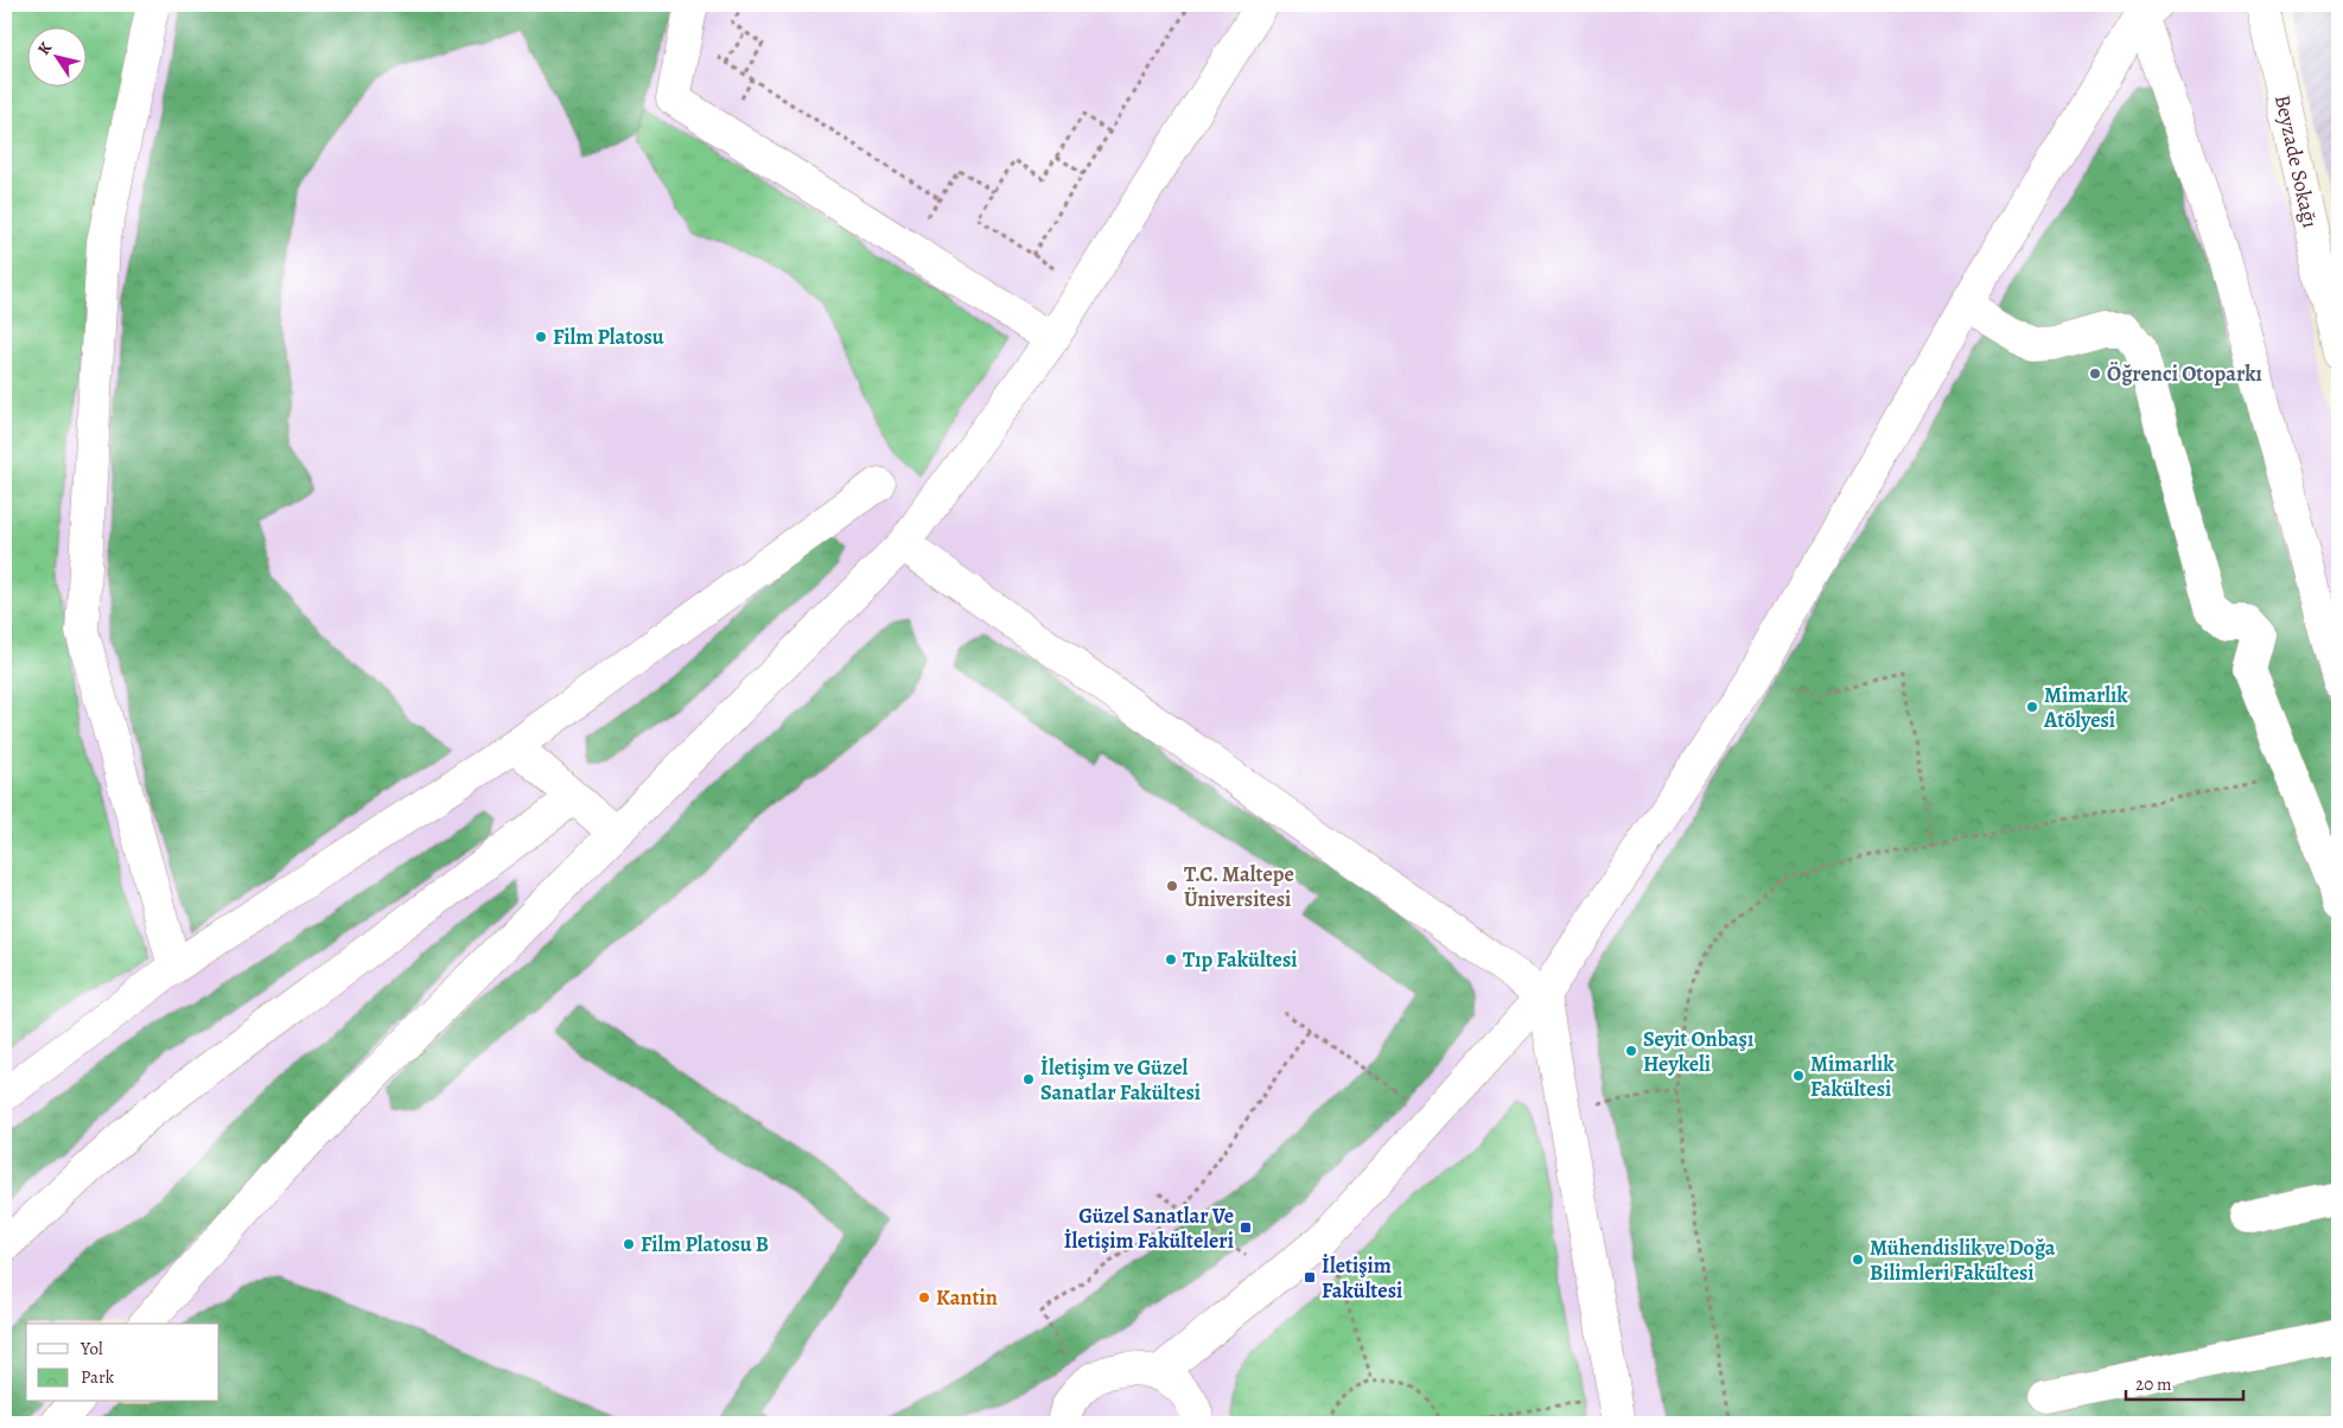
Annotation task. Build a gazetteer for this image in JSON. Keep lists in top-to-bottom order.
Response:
{
  "streets": {
    "street": ["Beyzade Sokağı"]
  },
  "places": {
    "other": [
      "Film Platosu",
      "Öğrenci Otoparkı",
      "Mimarlık Atölyesi",
      "T.C. Maltepe Üniversitesi",
      "Tıp Fakültesi",
      "Seyit Onbaşı Heykeli",
      "Mimarlık Fakültesi",
      "İletişim ve Güzel Sanatlar Fakültesi",
      "Film Platosu B",
      "Mühendislik ve Doğa Bilimleri Fakültesi",
      "Kantin"
    ],
    "transit": ["Güzel Sanatlar Ve İletişim Fakülteleri", "İletişim Fakültesi"]
  },
  "legend": ["Yol", "Park"],
  "scale_bar": "20 m",
  "north": "top left"
}
